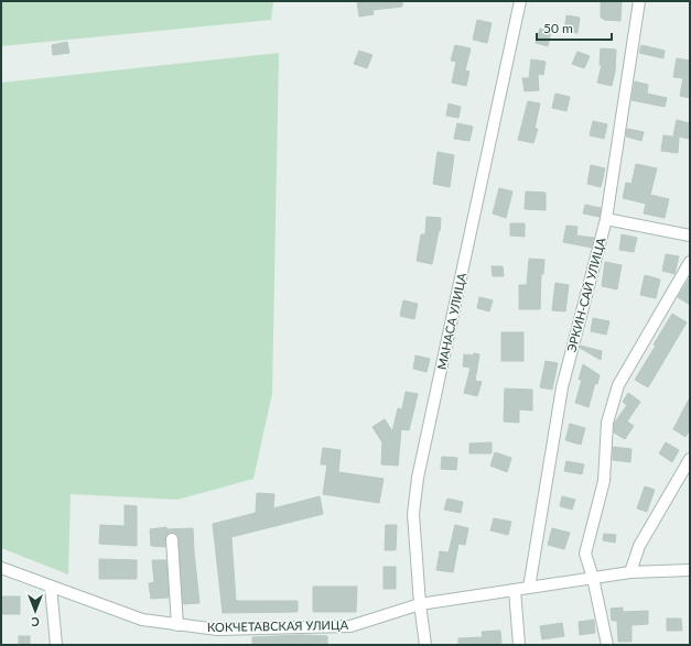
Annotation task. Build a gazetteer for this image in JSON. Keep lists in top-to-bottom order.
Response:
{
  "streets": {
    "street": ["ЭРКИН-САЙ УЛИЦА", "МАНАСА УЛИЦА", "КОКЧЕТАВСКАЯ УЛИЦА"]
  },
  "crossings": [
    ["ЭРКИН-САЙ УЛИЦА", "КОКЧЕТАВСКАЯ УЛИЦА"],
    ["МАНАСА УЛИЦА", "КОКЧЕТАВСКАЯ УЛИЦА"]
  ],
  "scale_bar": "50 m",
  "north": "bottom"
}
